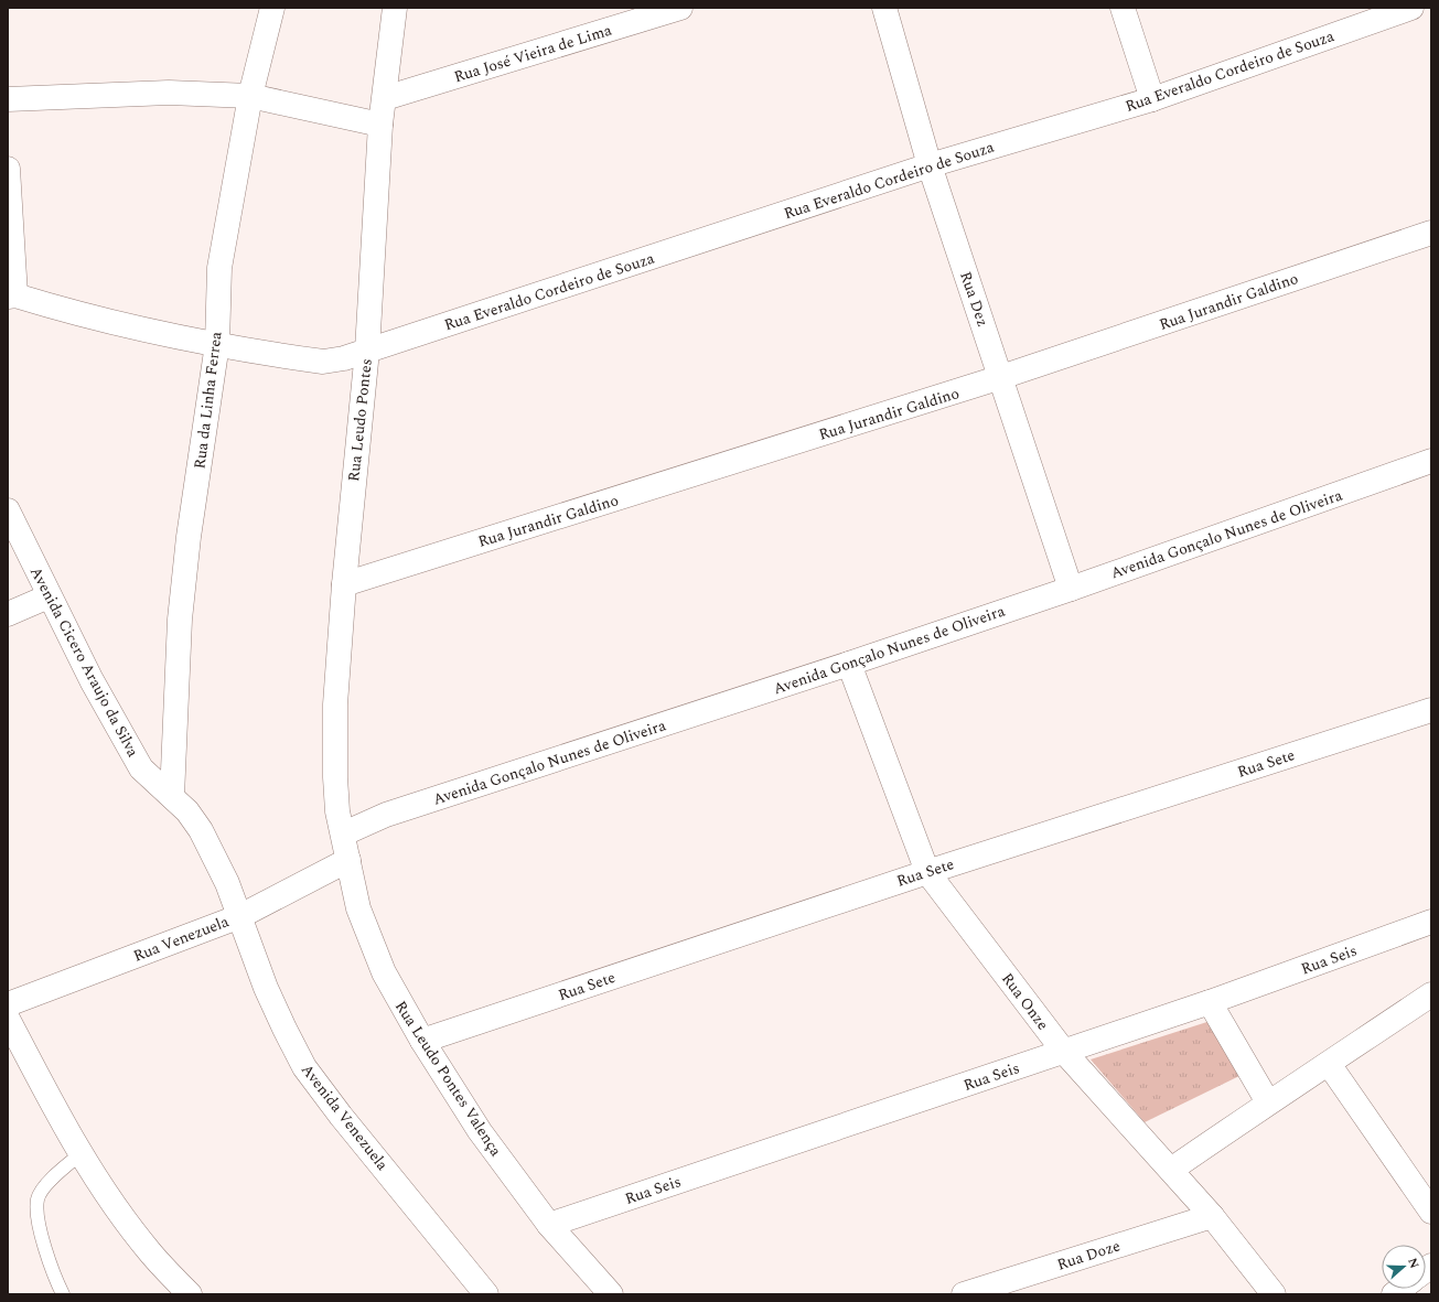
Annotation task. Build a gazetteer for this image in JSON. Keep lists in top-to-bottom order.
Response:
{
  "streets": {
    "street": [
      "Rua José Vieira de Lima",
      "Rua Everaldo Cordeiro de Souza",
      "Rua Dez",
      "Rua Jurandir Galdino",
      "Rua da Linha Ferrea",
      "Rua Leudo Pontes",
      "Avenida Gonçalo Nunes de Oliveira",
      "Avenida Cicero Araujo da Silva",
      "Rua Sete",
      "Rua Venezuela",
      "Rua Seis",
      "Rua Onze",
      "Rua Leudo Pontes Valença",
      "Avenida Venezuela",
      "Rua Doze"
    ]
  },
  "crossings": [
    ["Rua José Vieira de Lima", "Rua Leudo Pontes"],
    ["Rua Everaldo Cordeiro de Souza", "Rua Dez"],
    ["Rua Everaldo Cordeiro de Souza", "Rua da Linha Ferrea"],
    ["Rua Everaldo Cordeiro de Souza", "Rua Leudo Pontes"],
    ["Rua Dez", "Rua Jurandir Galdino"],
    ["Rua Dez", "Avenida Gonçalo Nunes de Oliveira"],
    ["Rua Jurandir Galdino", "Rua Leudo Pontes"],
    ["Rua da Linha Ferrea", "Avenida Cicero Araujo da Silva"],
    ["Rua Leudo Pontes", "Avenida Gonçalo Nunes de Oliveira"],
    ["Rua Leudo Pontes", "Rua Leudo Pontes Valença"],
    ["Avenida Gonçalo Nunes de Oliveira", "Rua Onze"],
    ["Avenida Gonçalo Nunes de Oliveira", "Rua Leudo Pontes Valença"],
    ["Avenida Cicero Araujo da Silva", "Rua Venezuela"],
    ["Avenida Cicero Araujo da Silva", "Avenida Venezuela"],
    ["Rua Sete", "Rua Onze"],
    ["Rua Sete", "Rua Leudo Pontes Valença"],
    ["Rua Venezuela", "Rua Leudo Pontes Valença"],
    ["Rua Venezuela", "Avenida Venezuela"],
    ["Rua Seis", "Rua Onze"],
    ["Rua Seis", "Rua Leudo Pontes Valença"],
    ["Rua Onze", "Rua Doze"]
  ],
  "north": "right"
}
